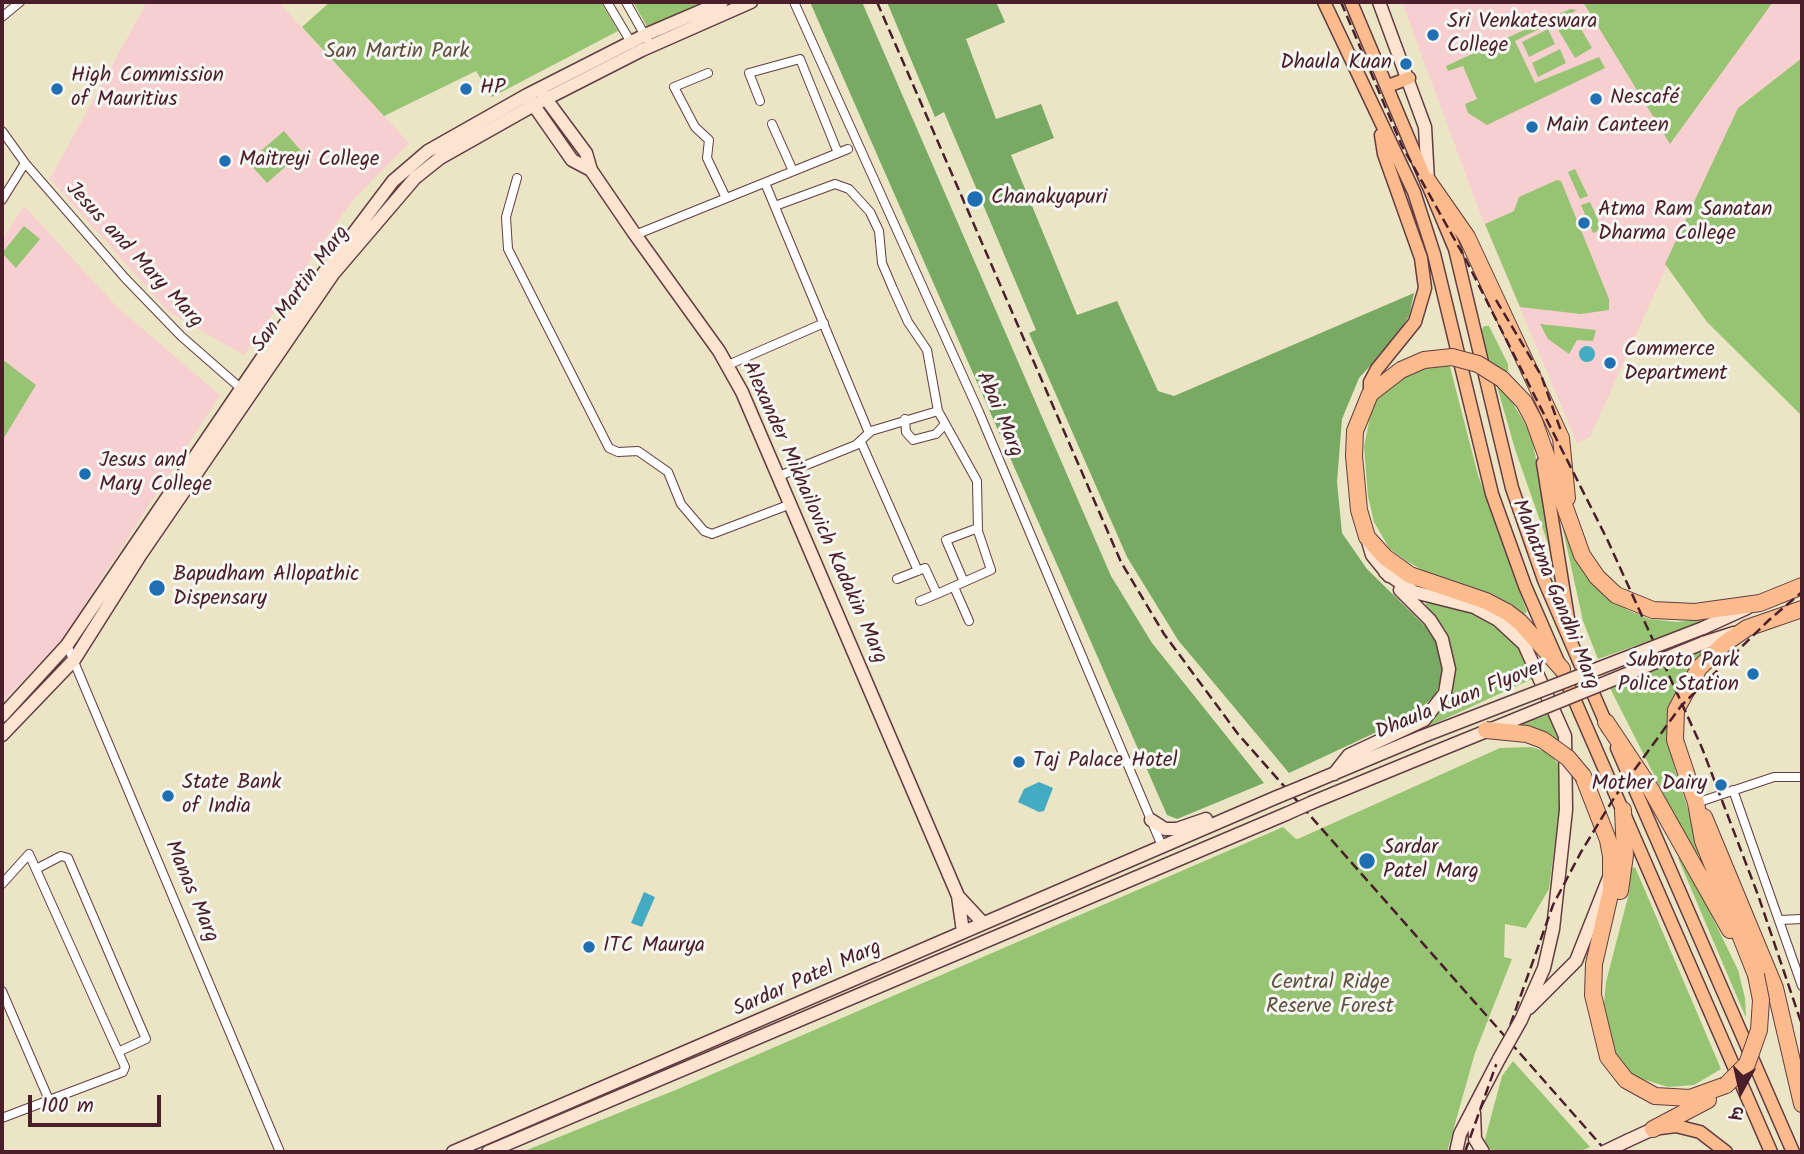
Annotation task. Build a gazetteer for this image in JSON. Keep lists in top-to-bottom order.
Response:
{
  "streets": {
    "main road": [
      "San Martin Marg",
      "Alexander Mikhailovich Kadakin Marg",
      "Mahatma Gandhi Marg",
      "Dhaula Kuan Flyover",
      "Sardar Patel Marg"
    ],
    "street": ["Jesus and Mary Marg", "Abai Marg", "Manas Marg"]
  },
  "crossings": [
    ["Jesus and Mary Marg", "San Martin Marg"],
    ["San Martin Marg", "Alexander Mikhailovich Kadakin Marg"],
    ["San Martin Marg", "Manas Marg"],
    ["Abai Marg", "Sardar Patel Marg"],
    ["Dhaula Kuan Flyover", "Sardar Patel Marg"]
  ],
  "parks": ["San Martin Park", "Central Ridge Reserve Forest"],
  "places": [
    "Sri Venkateswara College",
    "Dhaula Kuan",
    "High Commission of Mauritius",
    "HP",
    "Nescafé",
    "Main Canteen",
    "Maitreyi College",
    "Chanakyapuri",
    "Atma Ram Sanatan Dharma College",
    "Commerce Department",
    "Jesus and Mary College",
    "Bapudham Allopathic Dispensary",
    "Subroto Park Police Station",
    "Taj Palace Hotel",
    "Mother Dairy",
    "State Bank of India",
    "Sardar Patel Marg",
    "ITC Maurya"
  ],
  "scale_bar": "100 m",
  "north": "bottom"
}
